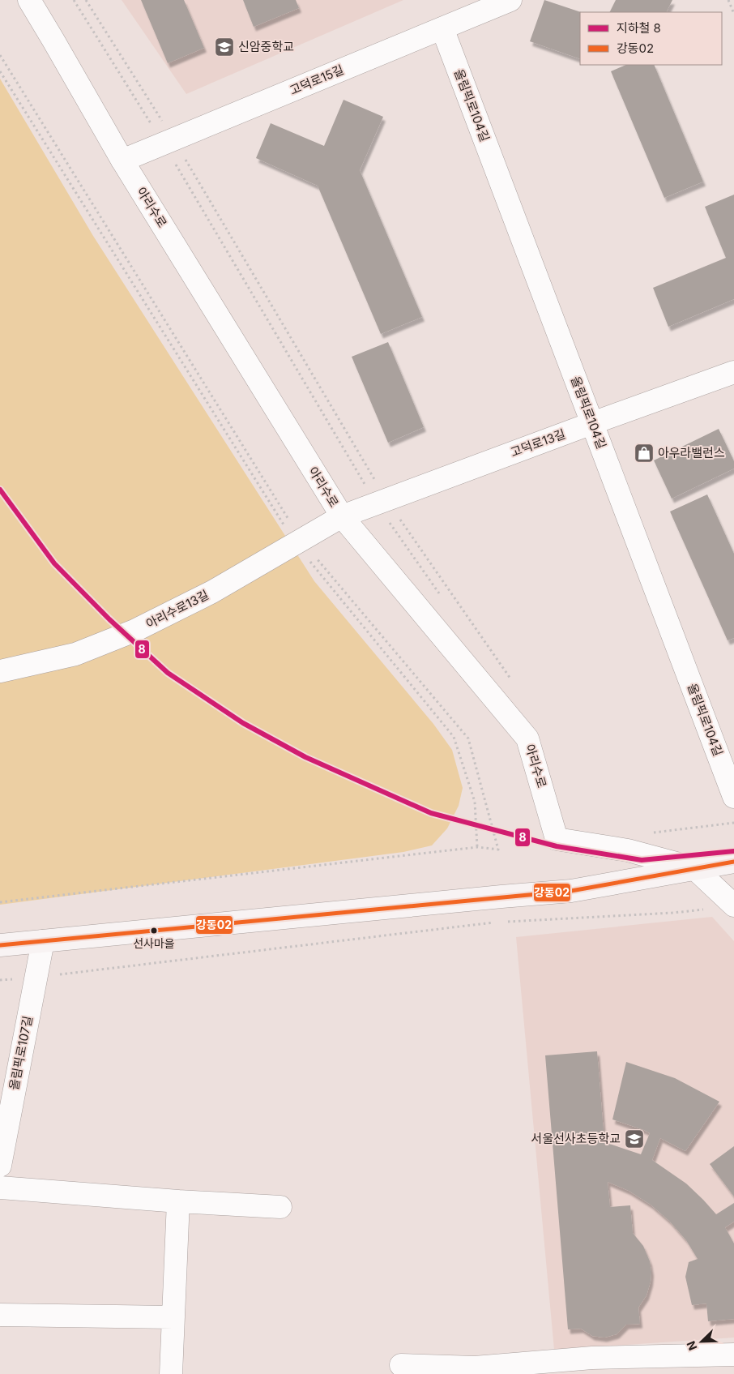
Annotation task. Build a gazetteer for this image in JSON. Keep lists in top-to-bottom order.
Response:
{
  "streets": {
    "street": [
      "고덕로15길",
      "올림픽로104길",
      "아리수로",
      "고덕로13길",
      "아리수로13길",
      "올림픽로107길"
    ]
  },
  "crossings": [
    ["고덕로15길", "올림픽로104길"],
    ["고덕로15길", "아리수로"],
    ["올림픽로104길", "고덕로13길"],
    ["아리수로", "고덕로13길"],
    ["아리수로", "아리수로13길"],
    ["고덕로13길", "아리수로13길"]
  ],
  "places": {
    "school or university": ["신암중학교", "서울선사초등학교"],
    "shop": ["아우라밸런스"],
    "other": ["선사마을"]
  },
  "lines": ["metro line 8", "transit line 강동02"],
  "legend": ["지하철 8", "강동02"],
  "north": "bottom left"
}
